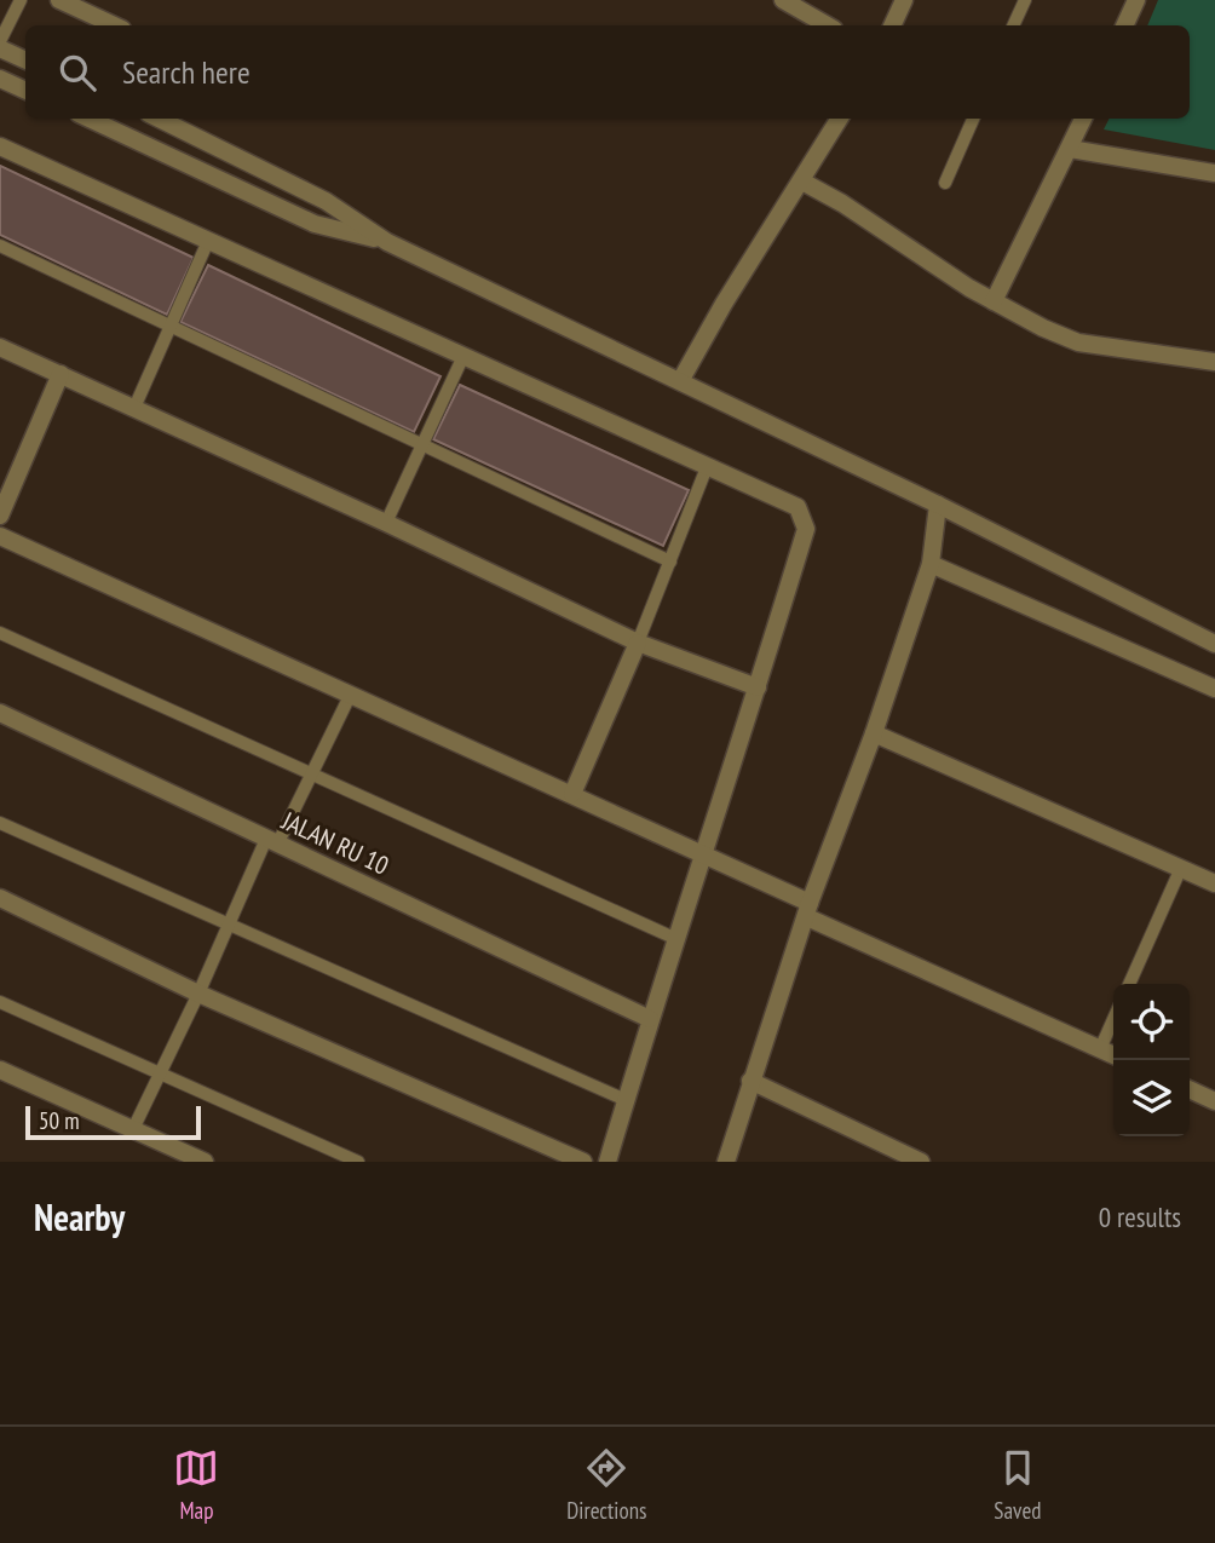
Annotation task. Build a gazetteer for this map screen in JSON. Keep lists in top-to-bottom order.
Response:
{
  "streets": {
    "street": ["JALAN RU 10"]
  },
  "scale_bar": "50 m",
  "page": {
    "search": "Search here",
    "scale": "50 m",
    "heading": ["Nearby", "0 results"],
    "nav": ["Map", "Directions", "Saved"]
  }
}
